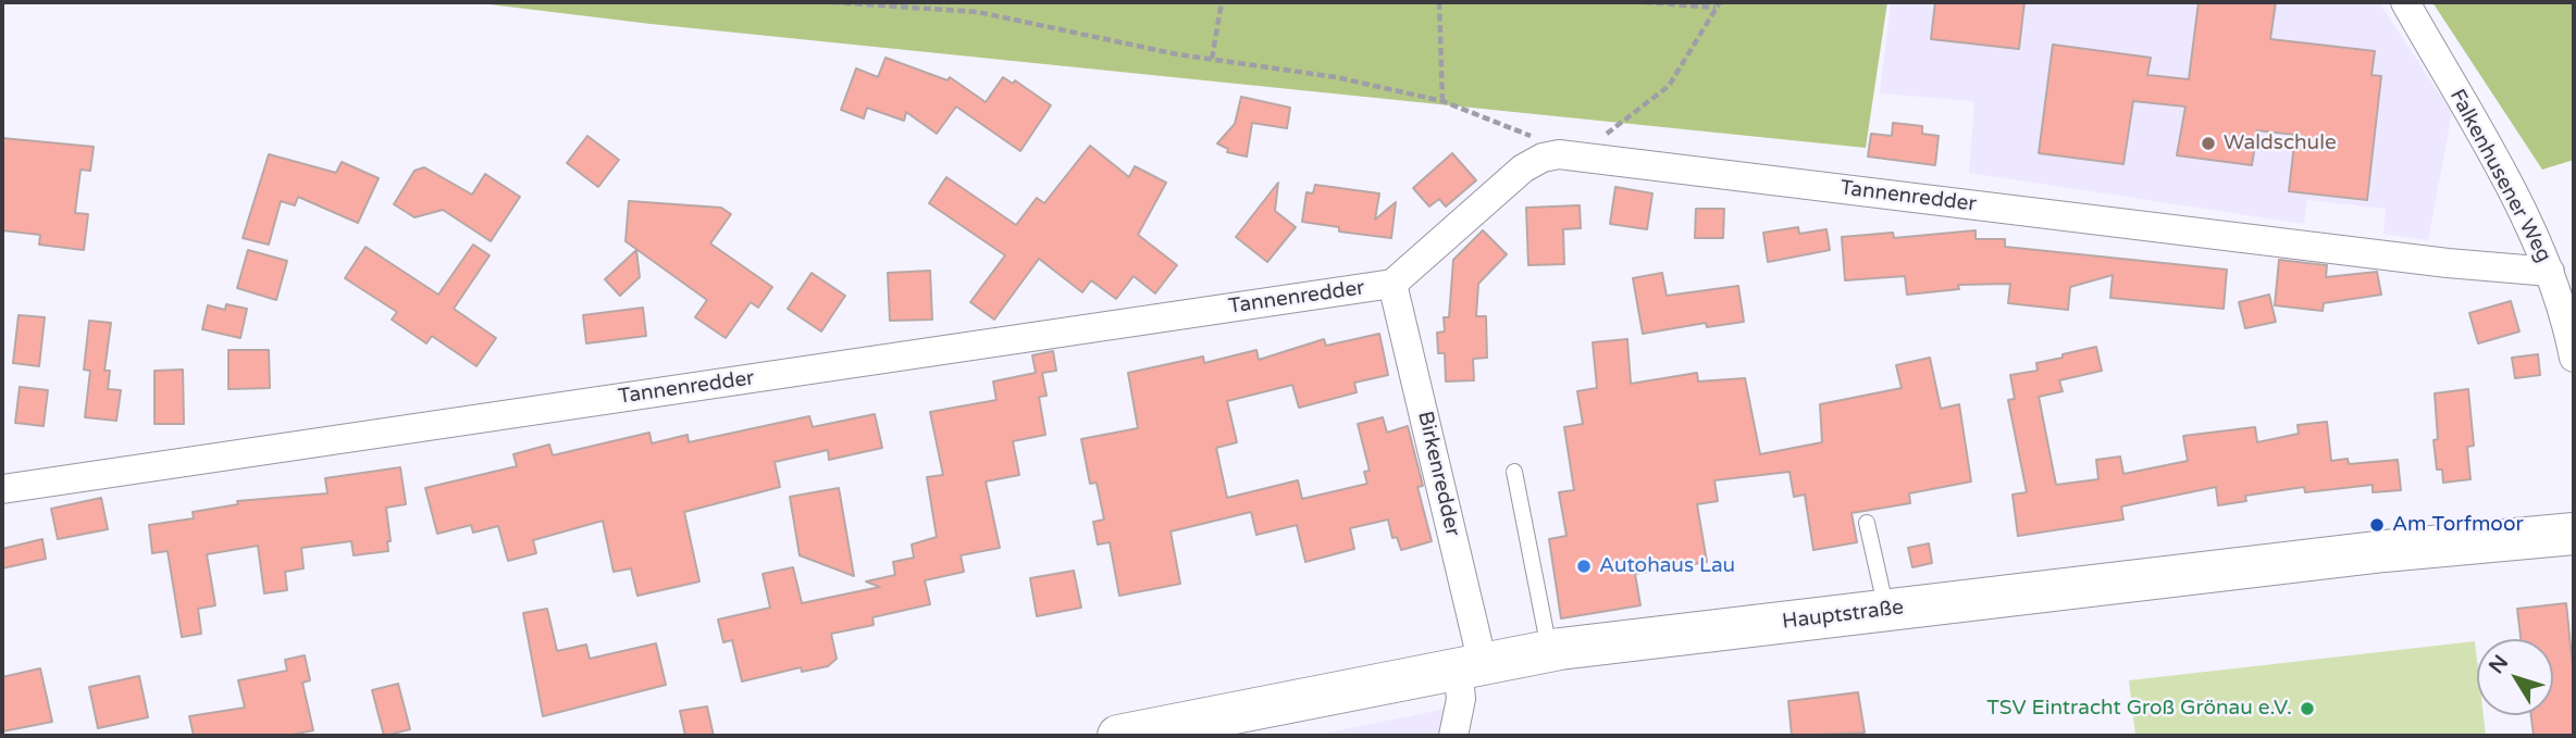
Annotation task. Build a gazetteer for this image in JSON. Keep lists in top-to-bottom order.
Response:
{
  "streets": {
    "main road": ["Hauptstraße"],
    "street": ["Falkenhusener Weg", "Tannenredder", "Birkenredder"]
  },
  "crossings": [
    ["Falkenhusener Weg", "Tannenredder"],
    ["Tannenredder", "Birkenredder"],
    ["Birkenredder", "Hauptstraße"]
  ],
  "places": [
    "Waldschule",
    "Am Torfmoor",
    "Autohaus Lau",
    "TSV Eintracht Groß Grönau e.V."
  ],
  "north": "top left"
}
